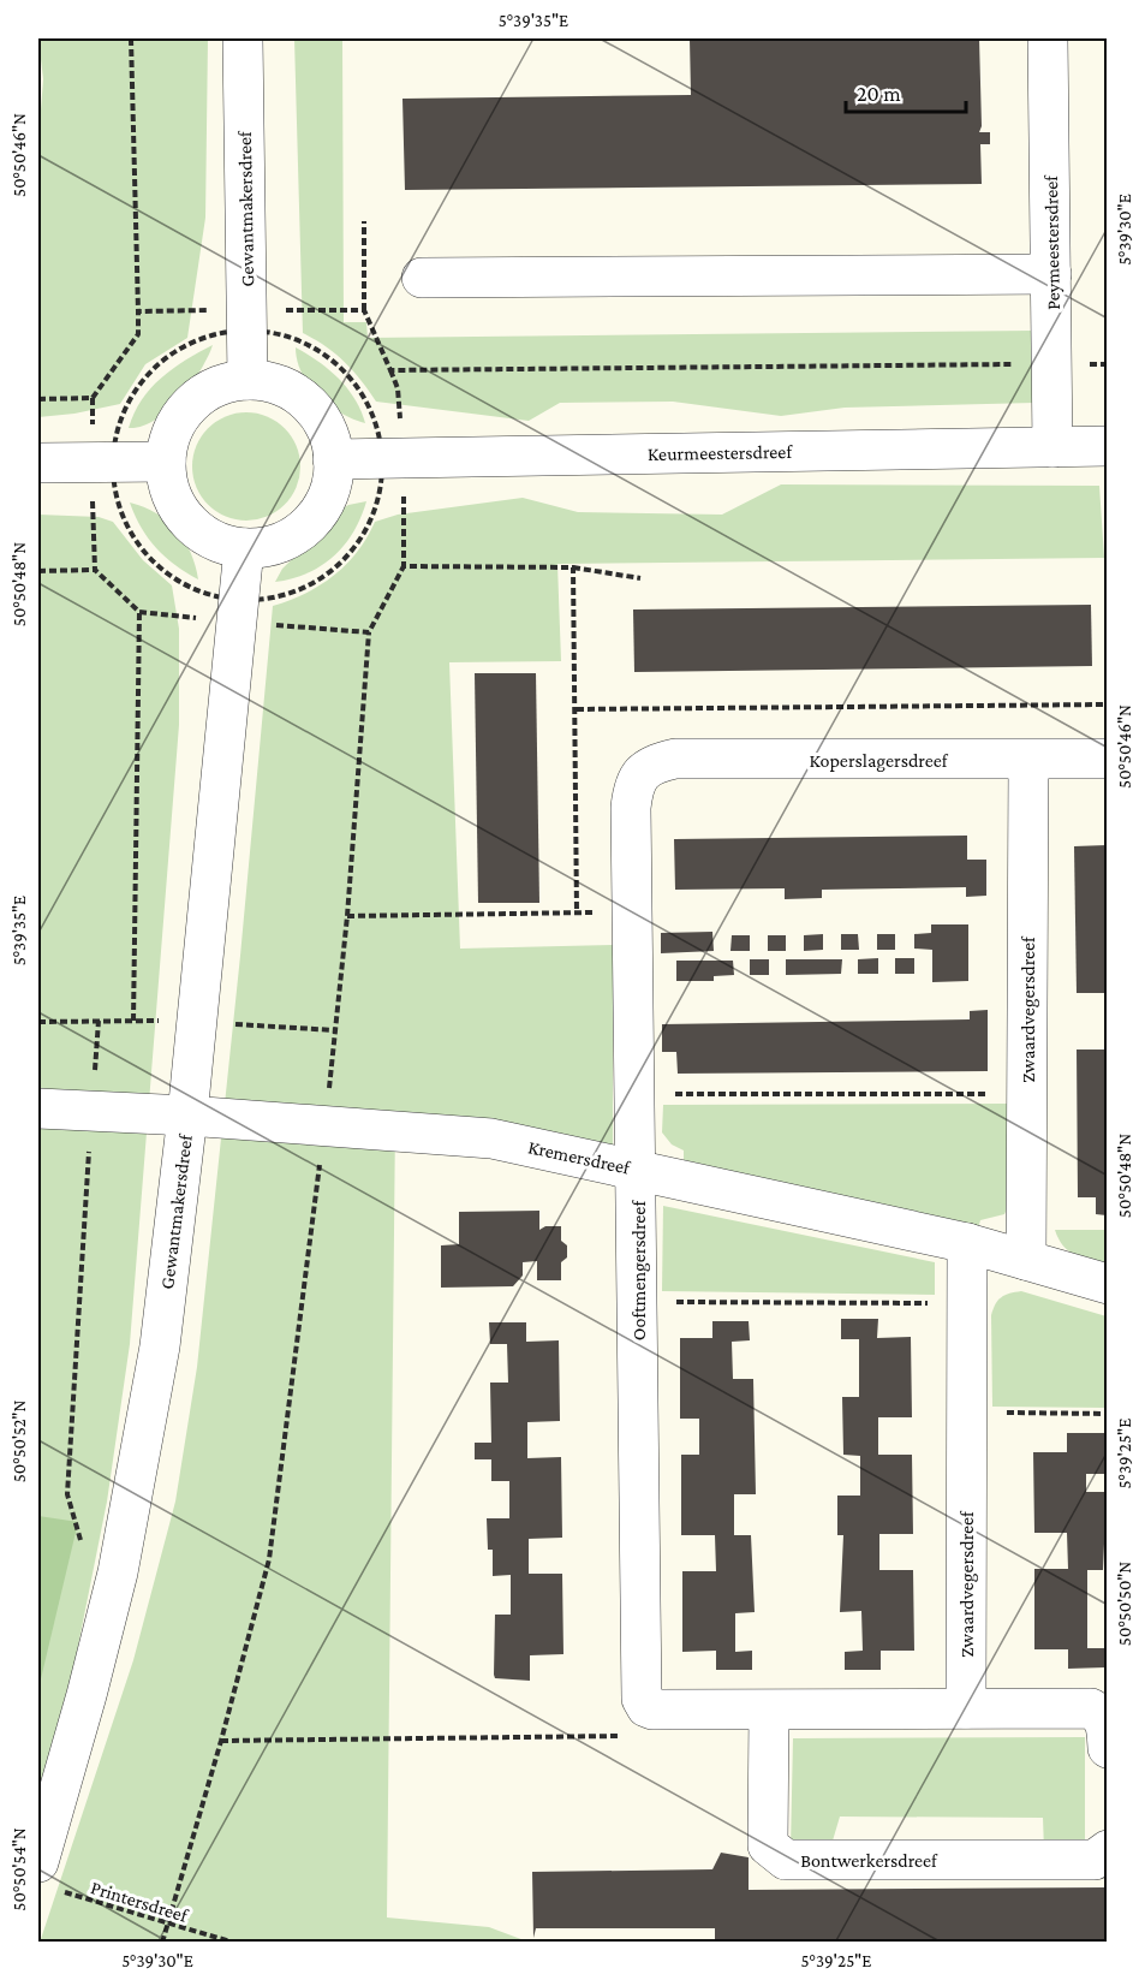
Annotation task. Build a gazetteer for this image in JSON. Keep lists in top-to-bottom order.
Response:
{
  "streets": {
    "street": [
      "Gewantmakersdreef",
      "Peymeestersdreef",
      "Keurmeestersdreef",
      "Koperslagersdreef",
      "Zwaardvegersdreef",
      "Kremersdreef",
      "Ooftmengersdreef",
      "Bontwerkersdreef"
    ],
    "path": ["Printersdreef"]
  },
  "crossings": [
    ["Gewantmakersdreef", "Keurmeestersdreef"],
    ["Gewantmakersdreef", "Kremersdreef"],
    ["Gewantmakersdreef", "Printersdreef"],
    ["Peymeestersdreef", "Keurmeestersdreef"],
    ["Koperslagersdreef", "Zwaardvegersdreef"],
    ["Koperslagersdreef", "Ooftmengersdreef"],
    ["Zwaardvegersdreef", "Kremersdreef"],
    ["Kremersdreef", "Ooftmengersdreef"]
  ],
  "scale_bar": "20 m",
  "coordinates": [
    "5°39'35\"E",
    "50°50'46\"N",
    "5°39'30\"E",
    "50°50'48\"N",
    "50°50'52\"N",
    "5°39'25\"E",
    "50°50'50\"N",
    "50°50'54\"N"
  ]
}
